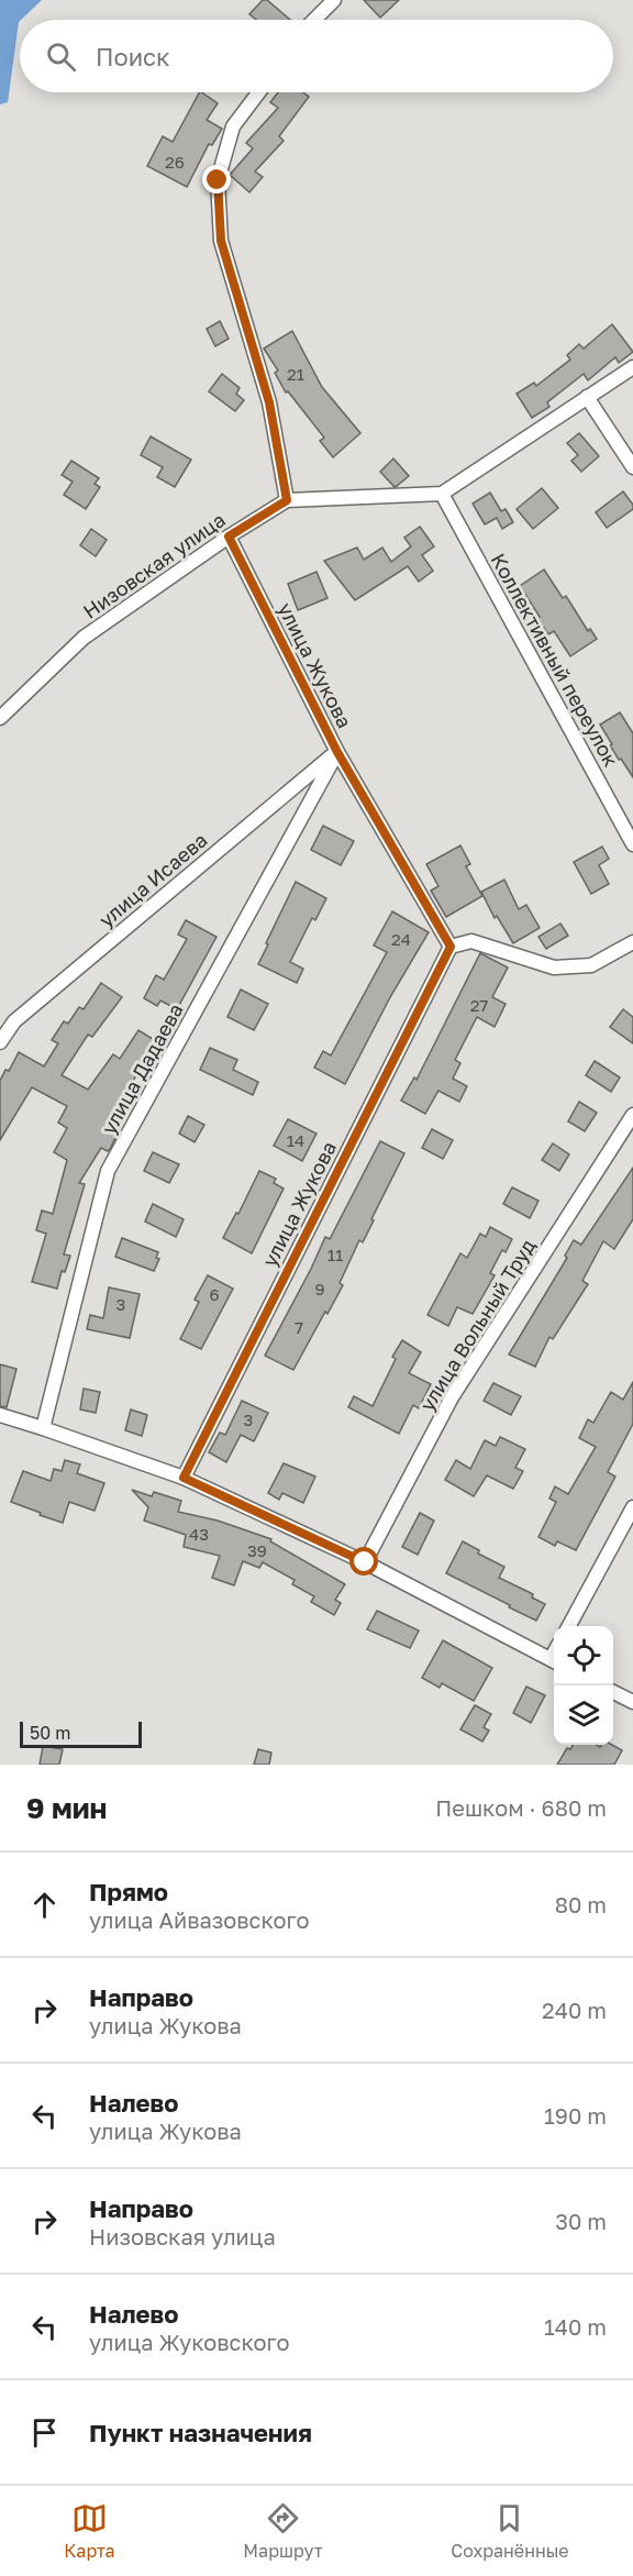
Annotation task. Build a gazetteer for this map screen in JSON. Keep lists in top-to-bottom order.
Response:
{
  "streets": {
    "street": [
      "Низовская улица",
      "Коллективный переулок",
      "улица Жукова",
      "улица Исаева",
      "улица Дадаева",
      "улица Вольный Труд"
    ]
  },
  "crossings": [
    ["Низовская улица", "Коллективный переулок"],
    ["Низовская улица", "улица Жукова"],
    ["улица Жукова", "улица Исаева"],
    ["улица Жукова", "улица Дадаева"],
    ["улица Исаева", "улица Дадаева"]
  ],
  "house_numbers": [
    "26",
    "21",
    "24",
    "27",
    "14",
    "11",
    "9",
    "6",
    "3",
    "7",
    "3",
    "43",
    "39"
  ],
  "scale_bar": "50 m",
  "page": {
    "search": "Поиск",
    "scale": "50 m",
    "heading": ["9 мин", "Пешком · 680 m"],
    "list": [
      ["Прямо", "улица Айвазовского", "80 m"],
      ["Направо", "улица Жукова", "240 m"],
      ["Налево", "улица Жукова", "190 m"],
      ["Направо", "Низовская улица", "30 m"],
      ["Налево", "улица Жуковского", "140 m"],
      "Пункт назначения"
    ],
    "nav": ["Карта", "Маршрут", "Сохранённые"]
  }
}
